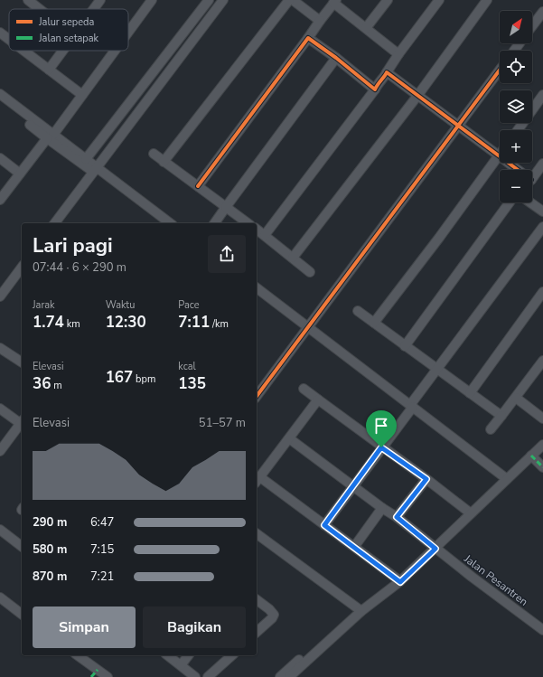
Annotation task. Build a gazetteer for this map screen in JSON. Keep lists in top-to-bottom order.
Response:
{
  "streets": {
    "street": ["Jalan Pesantren"]
  },
  "legend": ["Jalur sepeda", "Jalan setapak"],
  "north": "top right",
  "page": {
    "map_buttons": ["+", "−"],
    "heading": ["Lari pagi", "07:44 · 6 × 290 m"],
    "stats": [
      ["Jarak", "1.74 km"],
      ["Waktu", "12:30"],
      ["Pace", "7:11 /km"],
      ["Elevasi", "36 m"],
      ["167 bpm"],
      ["kcal", "135"]
    ],
    "chart": ["Elevasi", "51–57 m"],
    "list": [
      {
        "name": "290 m",
        "note": "6:47"
      },
      {
        "name": "580 m",
        "note": "7:15"
      },
      {
        "name": "870 m",
        "note": "7:21"
      }
    ],
    "buttons": ["Simpan", "Bagikan"]
  }
}
